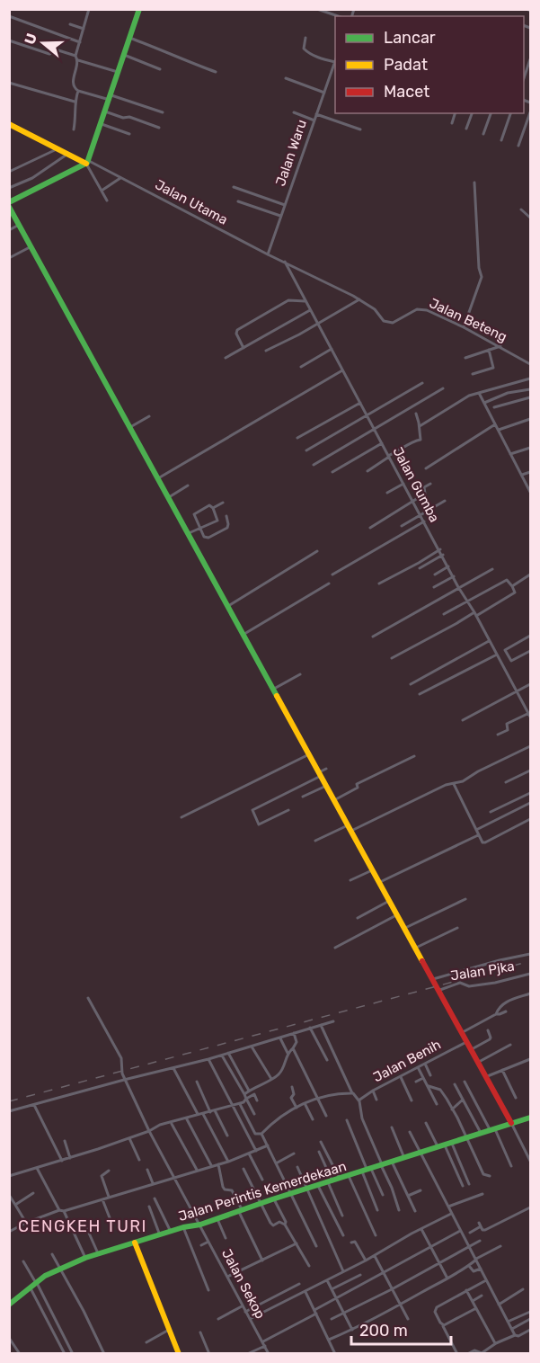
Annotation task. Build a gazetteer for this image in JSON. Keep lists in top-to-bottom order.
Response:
{
  "streets": {
    "street": [
      "Jalan Waru",
      "Jalan Utama",
      "Jalan Beteng",
      "Jalan Gumba",
      "Jalan Pjka",
      "Jalan Benih",
      "Jalan Perintis Kemerdekaan",
      "Jalan Sekop"
    ]
  },
  "crossings": [
    ["Jalan Waru", "Jalan Utama"],
    ["Jalan Utama", "Jalan Beteng"],
    ["Jalan Utama", "Jalan Gumba"],
    ["Jalan Beteng", "Jalan Gumba"],
    ["Jalan Perintis Kemerdekaan", "Jalan Sekop"]
  ],
  "districts": ["CENGKEH TURI"],
  "legend": ["Lancar", "Padat", "Macet"],
  "scale_bar": "200 m",
  "north": "left"
}
